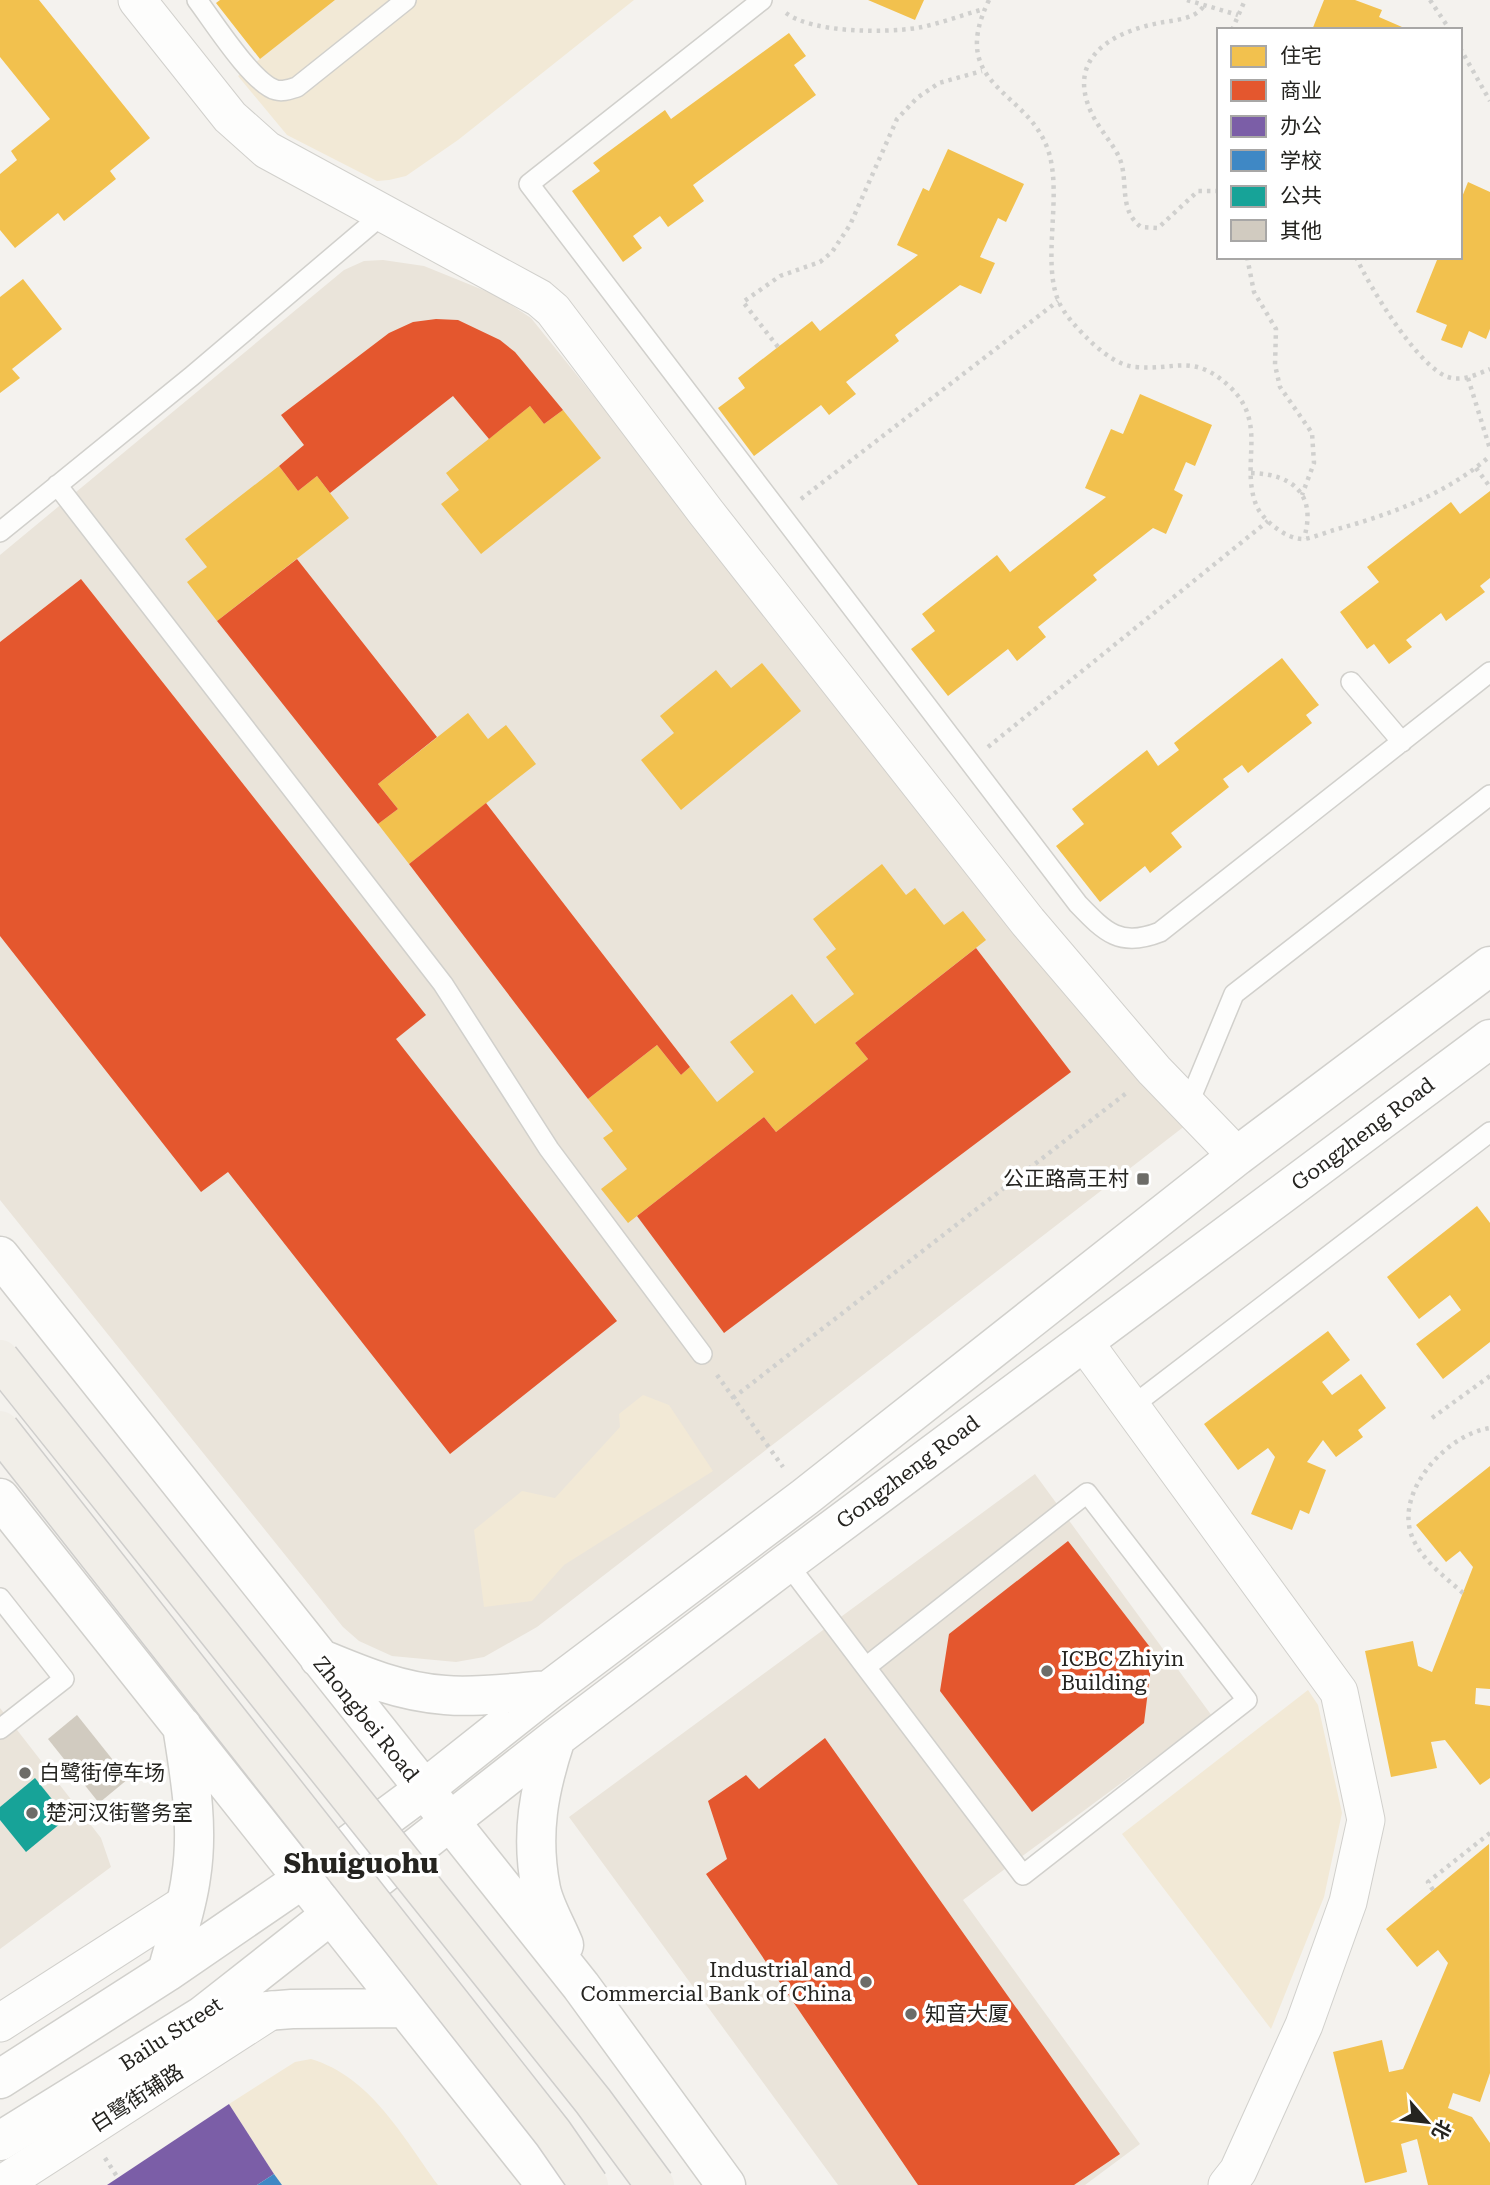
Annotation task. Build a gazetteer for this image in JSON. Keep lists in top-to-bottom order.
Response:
{
  "streets": {
    "main road": ["Gongzheng Road", "Zhongbei Road", "Bailu Street"],
    "street": ["白鹭街辅路"]
  },
  "crossings": [
    ["Gongzheng Road", "Zhongbei Road"],
    ["Gongzheng Road", "Bailu Street"]
  ],
  "districts": ["Shuiguohu"],
  "places": {
    "transit": ["公正路高王村"],
    "other": [
      "ICBC Zhiyin Building",
      "白鹭街停车场",
      "楚河汉街警务室",
      "Industrial and Commercial Bank of China",
      "知音大厦"
    ]
  },
  "legend": [
    "住宅",
    "商业",
    "办公",
    "学校",
    "公共",
    "其他"
  ],
  "north": "bottom right"
}
